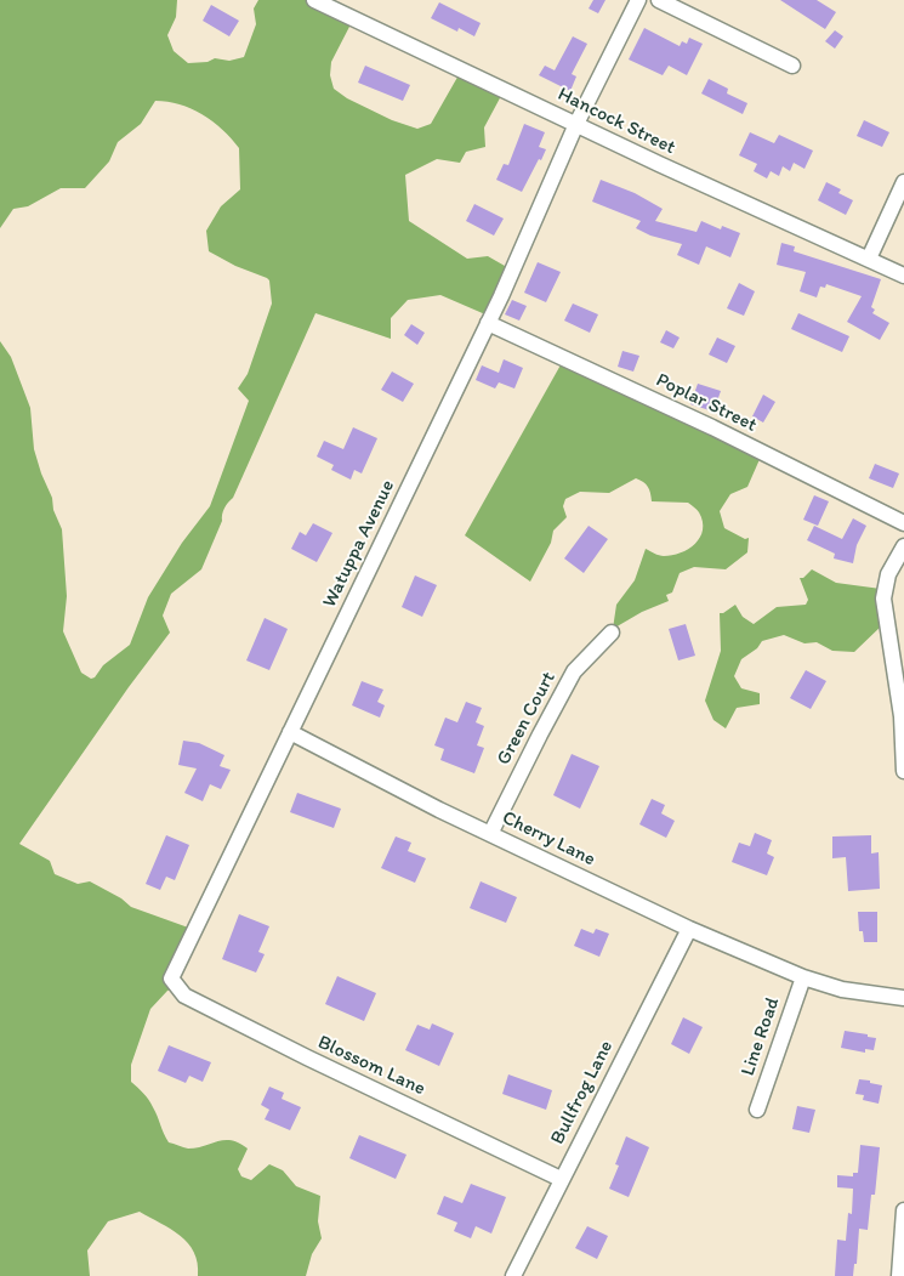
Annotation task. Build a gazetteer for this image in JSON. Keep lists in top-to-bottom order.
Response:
{
  "streets": {
    "street": [
      "Hancock Street",
      "Poplar Street",
      "Watuppa Avenue",
      "Green Court",
      "Cherry Lane",
      "Line Road",
      "Blossom Lane",
      "Bullfrog Lane"
    ]
  },
  "crossings": [
    ["Hancock Street", "Watuppa Avenue"],
    ["Poplar Street", "Watuppa Avenue"],
    ["Watuppa Avenue", "Cherry Lane"],
    ["Watuppa Avenue", "Blossom Lane"],
    ["Green Court", "Cherry Lane"],
    ["Cherry Lane", "Line Road"],
    ["Cherry Lane", "Bullfrog Lane"],
    ["Blossom Lane", "Bullfrog Lane"]
  ]
}
